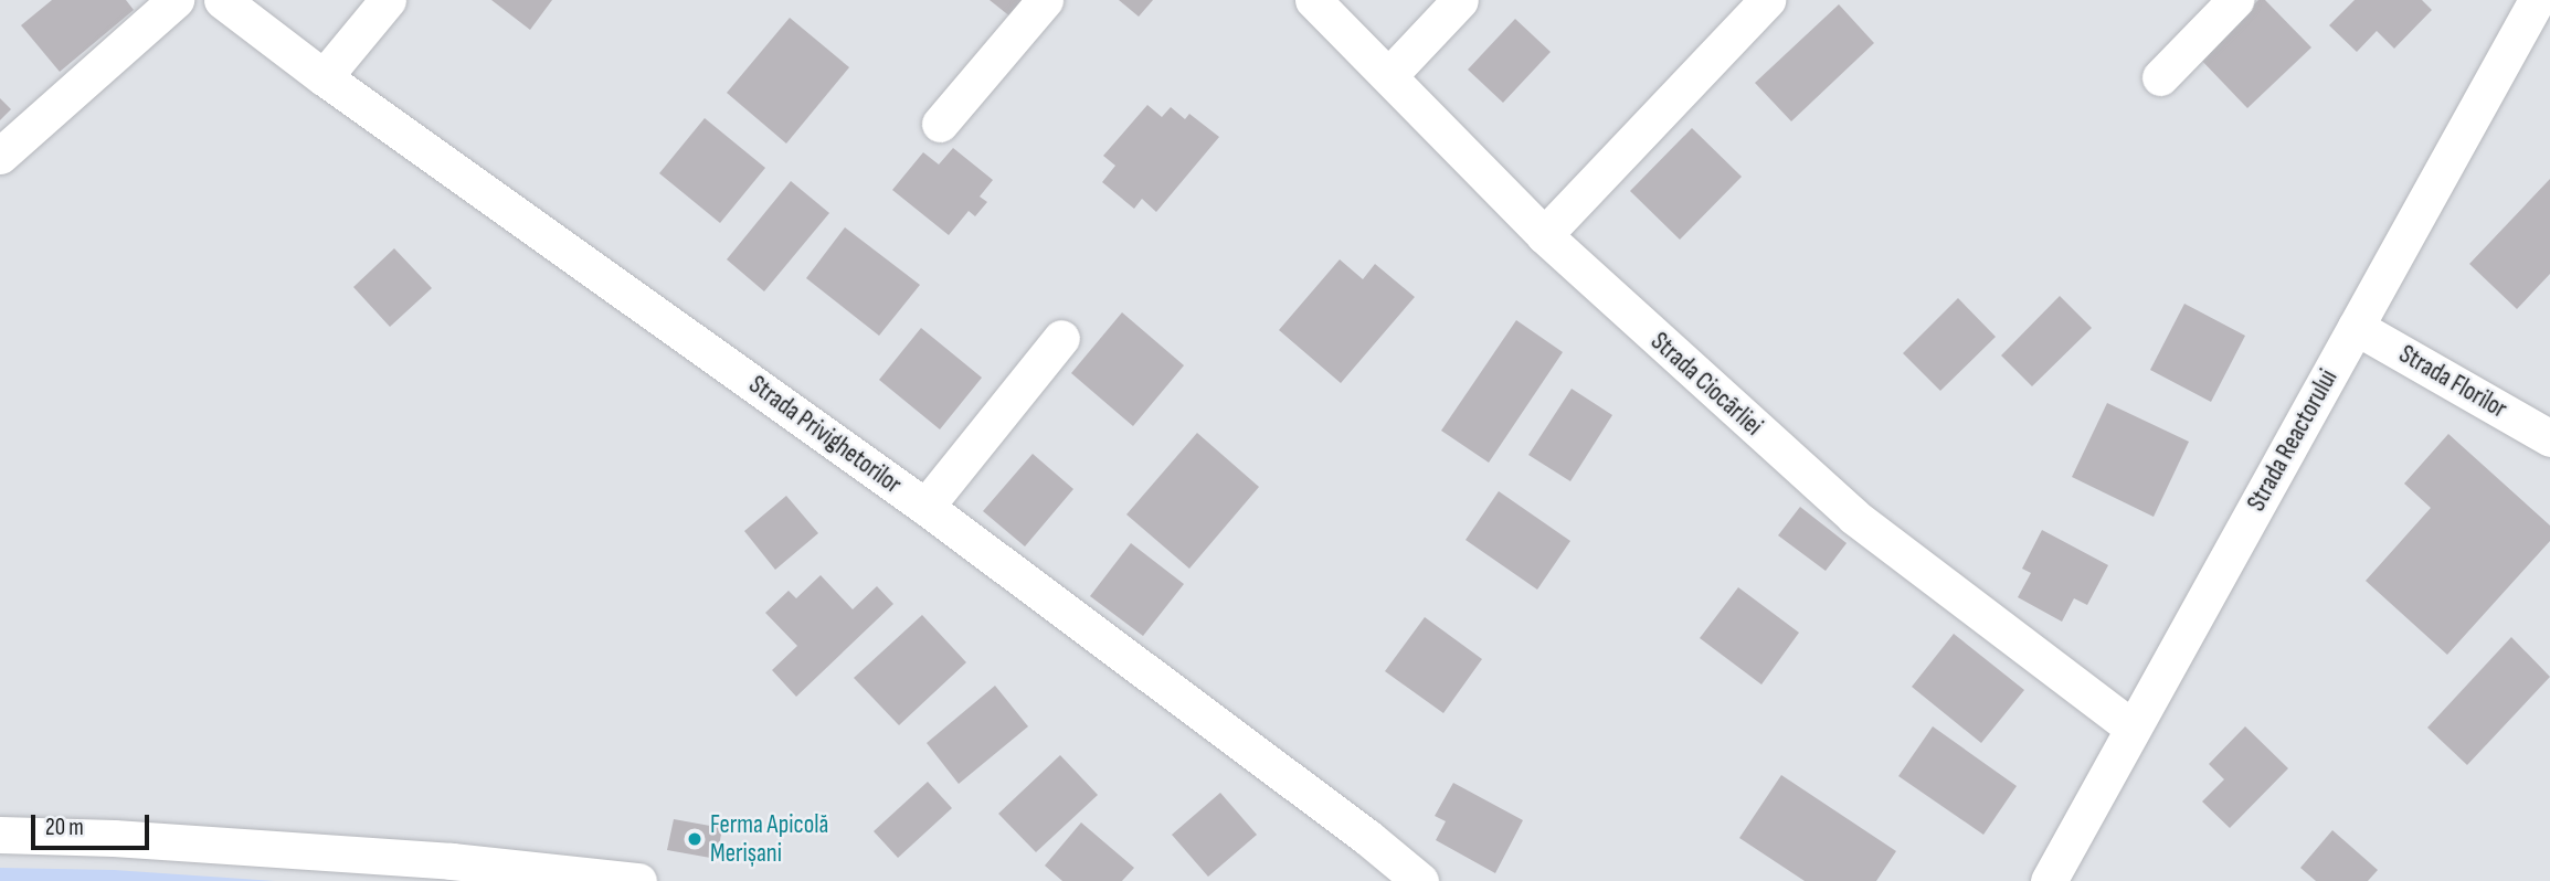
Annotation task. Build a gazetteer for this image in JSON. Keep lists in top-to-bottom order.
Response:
{
  "streets": {
    "street": [
      "Strada Florilor",
      "Strada Ciocârliei",
      "Strada Privighetorilor",
      "Strada Reactorului"
    ]
  },
  "crossings": [
    ["Strada Florilor", "Strada Reactorului"],
    ["Strada Ciocârliei", "Strada Reactorului"]
  ],
  "places": ["Ferma Apicolă Merișani"],
  "scale_bar": "20 m"
}
